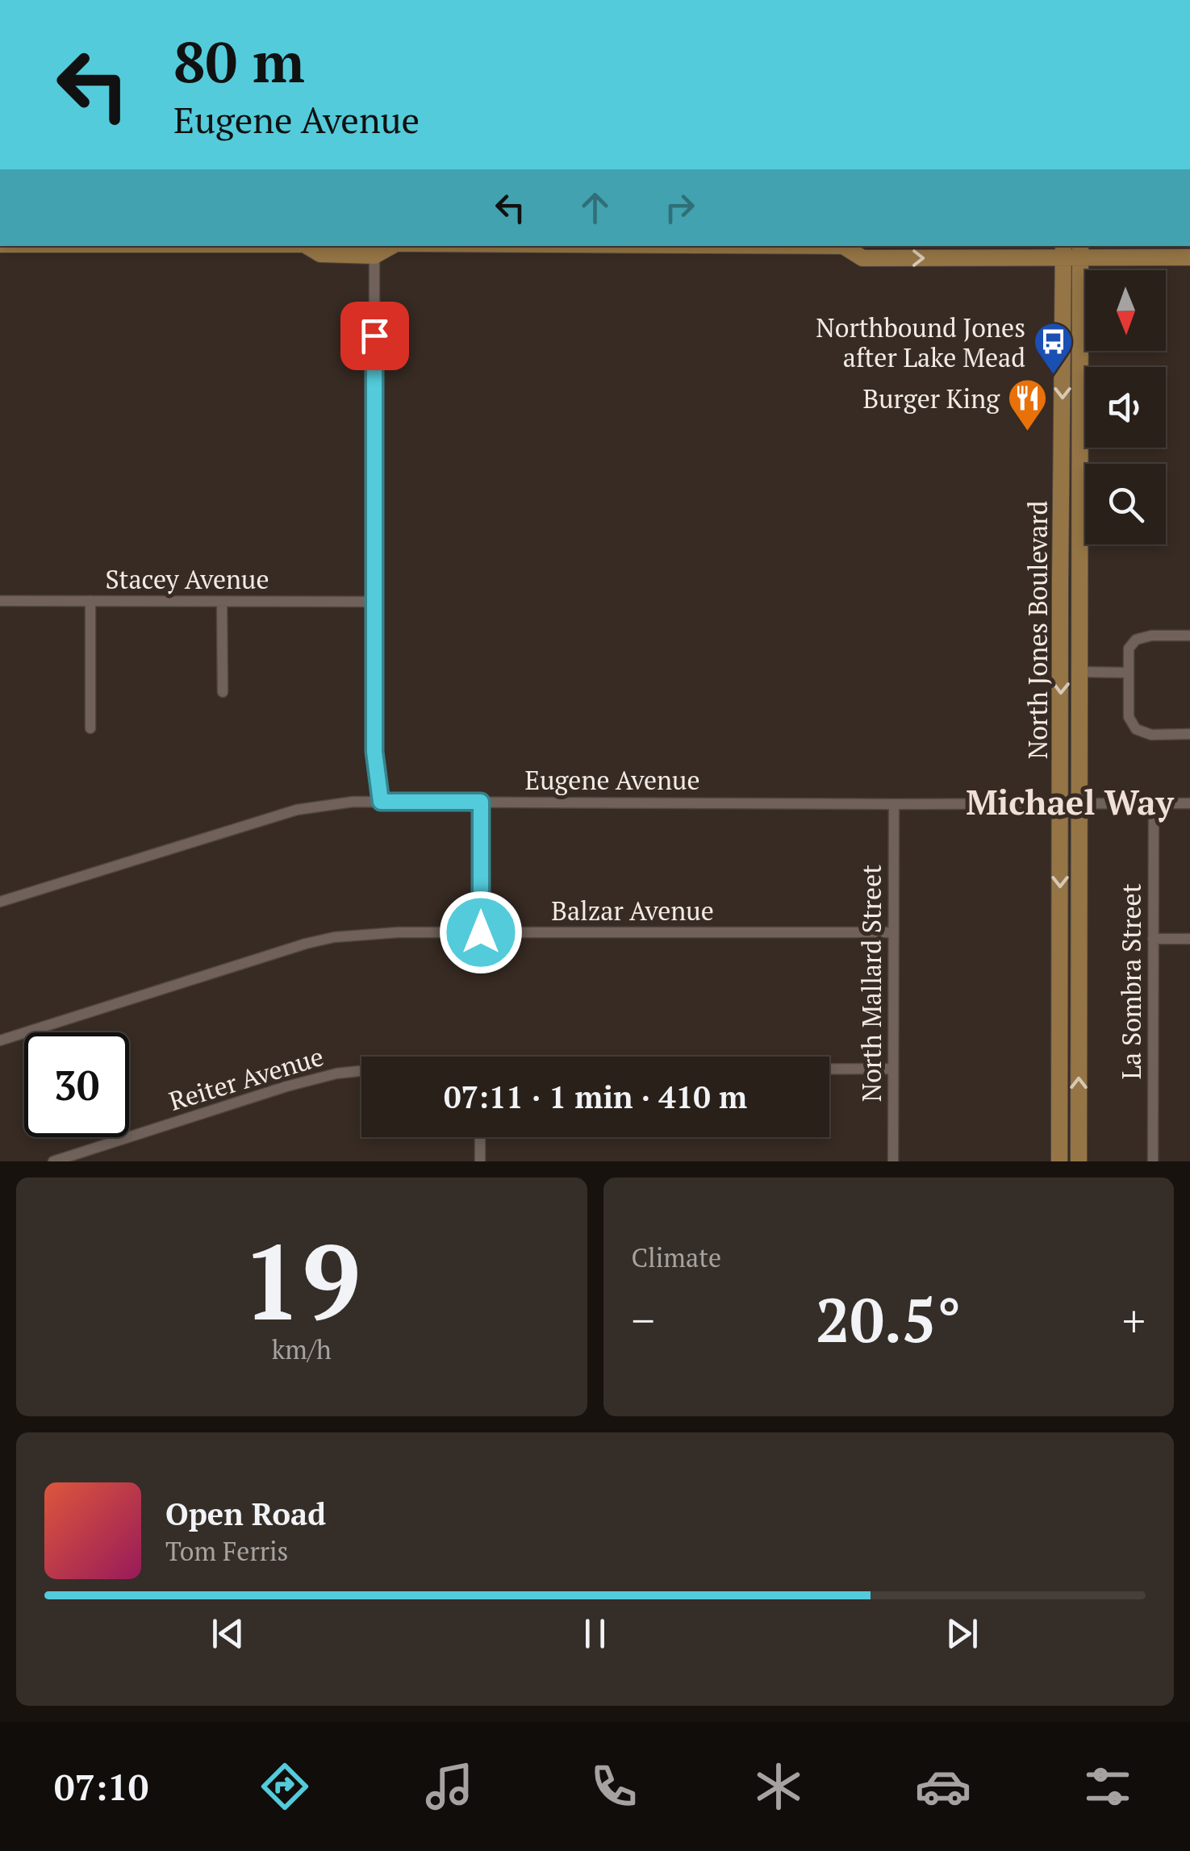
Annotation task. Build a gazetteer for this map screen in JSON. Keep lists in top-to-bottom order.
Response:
{
  "streets": {
    "main road": ["North Jones Boulevard"],
    "street": [
      "Stacey Avenue",
      "Eugene Avenue",
      "Balzar Avenue",
      "La Sombra Street",
      "North Mallard Street",
      "Reiter Avenue"
    ]
  },
  "crossings": [
    ["North Jones Boulevard", "Eugene Avenue"],
    ["Eugene Avenue", "La Sombra Street"],
    ["Eugene Avenue", "North Mallard Street"],
    ["Balzar Avenue", "North Mallard Street"],
    ["North Mallard Street", "Reiter Avenue"]
  ],
  "districts": ["Michael Way"],
  "places": {
    "bus stop": ["Northbound Jones after Lake Mead"],
    "restaurant": ["Burger King"]
  },
  "north": "bottom",
  "page": {
    "turn": ["80 m", "Eugene Avenue"],
    "limit": "30",
    "trip": "07:11 · 1 min · 410 m",
    "tile": [
      ["19", "km/h"],
      "Climate"
    ],
    "heat": ["−", "20.5°", "+"],
    "song": ["Open Road", "Tom Ferris"],
    "tabs": "07:10"
  }
}
